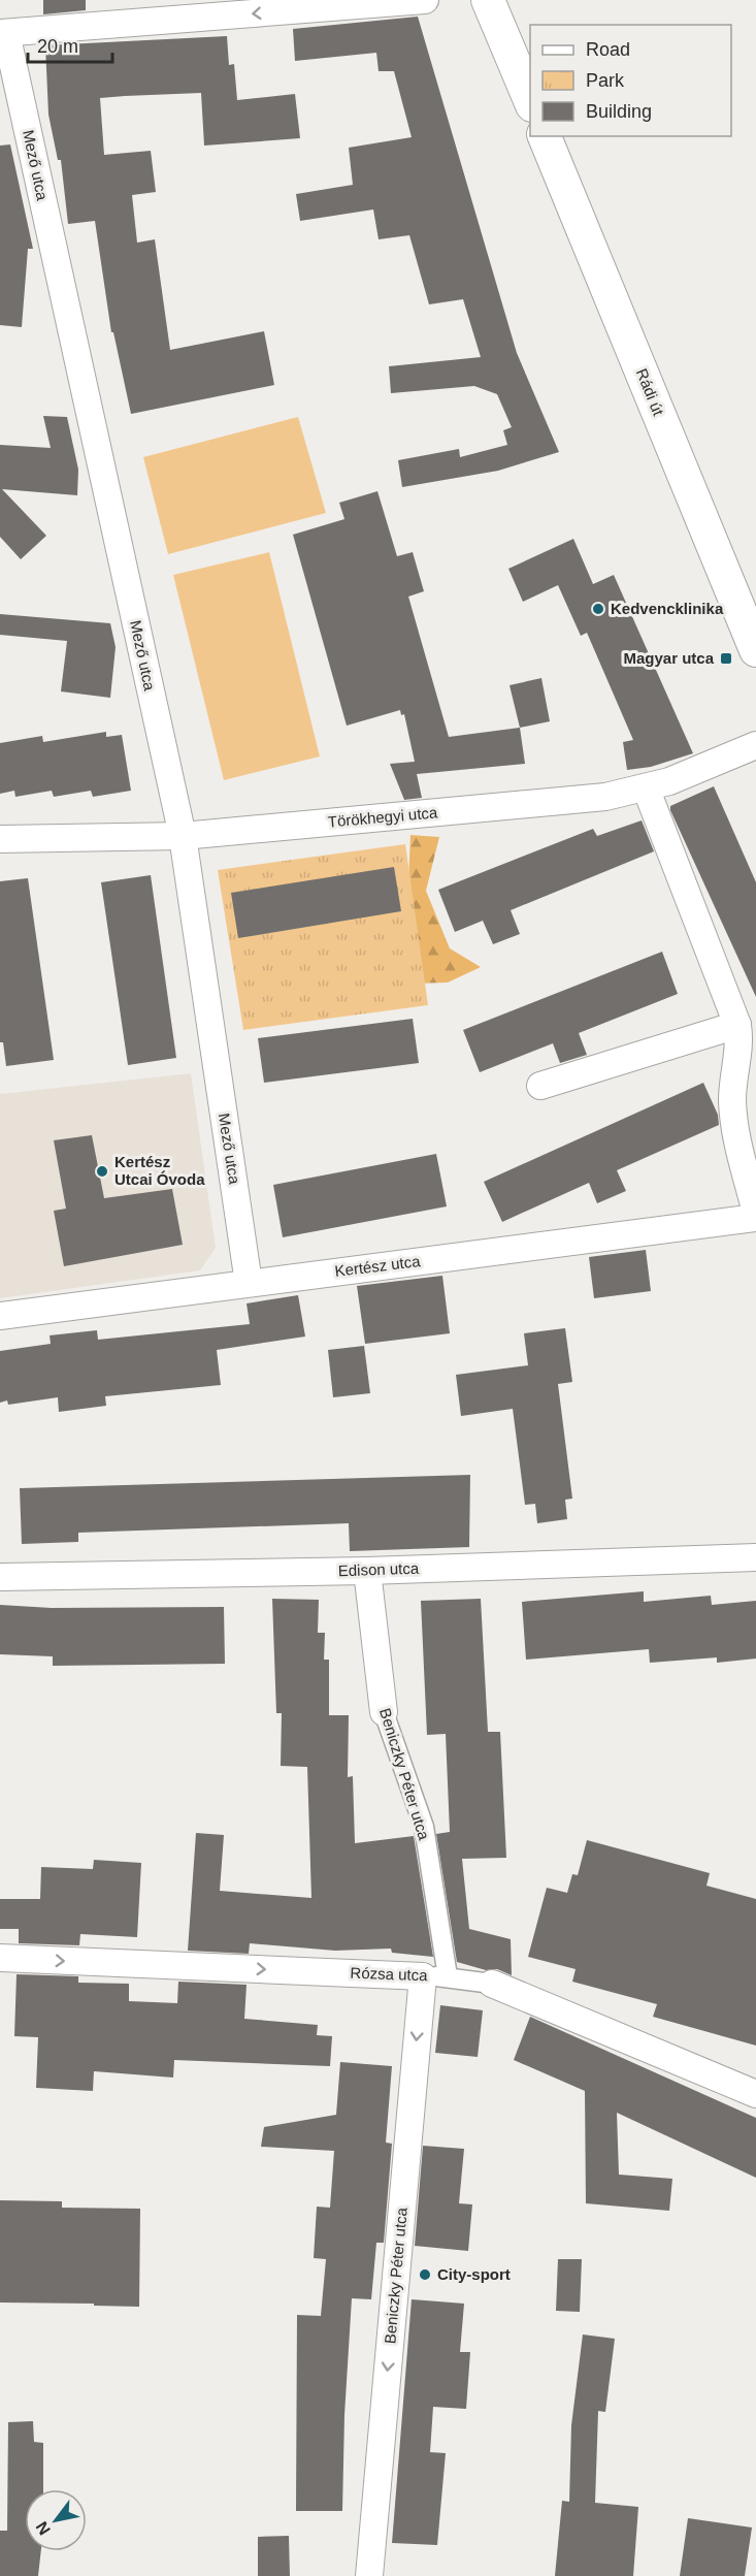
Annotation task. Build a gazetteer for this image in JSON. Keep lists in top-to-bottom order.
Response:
{
  "streets": {
    "street": [
      "Mező utca",
      "Rádi út",
      "Törökhegyi utca",
      "Kertész utca",
      "Edison utca",
      "Beniczky Péter utca",
      "Rózsa utca"
    ]
  },
  "crossings": [
    ["Mező utca", "Törökhegyi utca"],
    ["Mező utca", "Kertész utca"],
    ["Edison utca", "Beniczky Péter utca"],
    ["Beniczky Péter utca", "Rózsa utca"]
  ],
  "one_way": ["Beniczky Péter utca", "Rózsa utca"],
  "places": {
    "other": ["Kedvencklinika", "Kertész Utcai Óvoda", "City-sport"],
    "transit": ["Magyar utca"]
  },
  "legend": ["Road", "Park", "Building"],
  "scale_bar": "20 m",
  "north": "bottom left"
}
